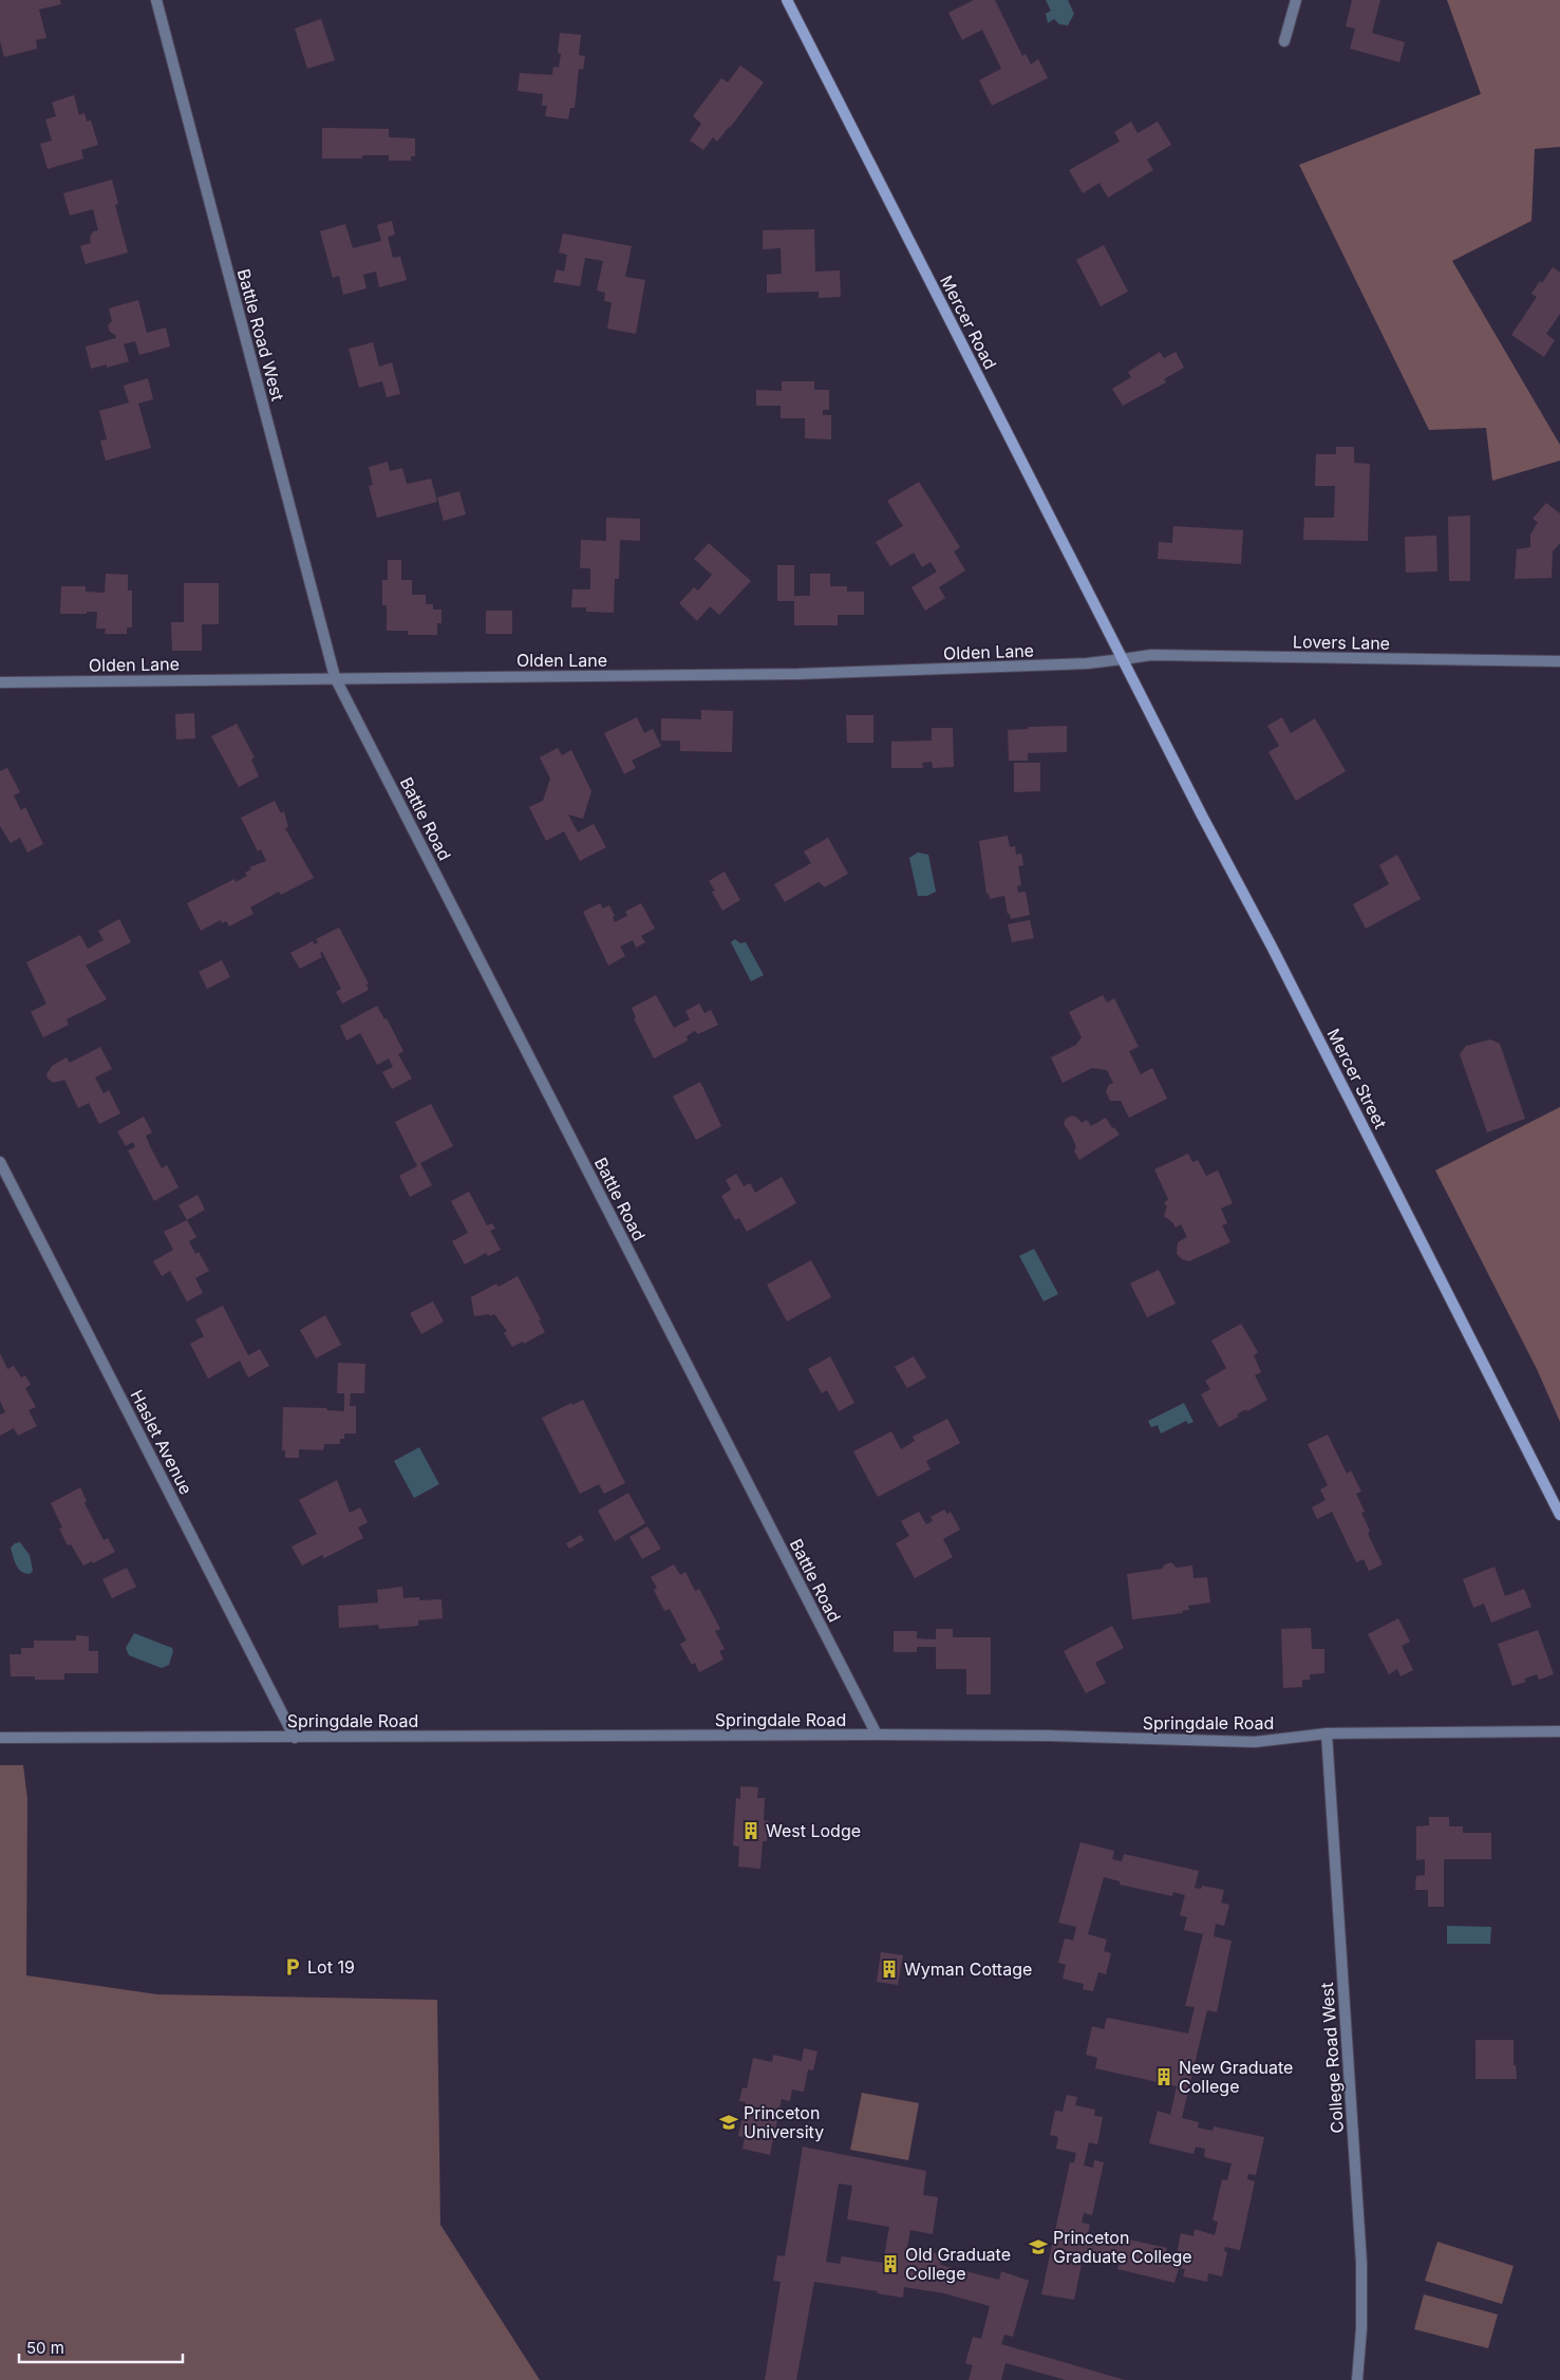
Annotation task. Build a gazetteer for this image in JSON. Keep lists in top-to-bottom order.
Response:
{
  "streets": {
    "main road": ["Mercer Road", "Mercer Street"],
    "street": [
      "Battle Road West",
      "Lovers Lane",
      "Olden Lane",
      "Battle Road",
      "Haslet Avenue",
      "Springdale Road",
      "College Road West"
    ]
  },
  "crossings": [
    ["Mercer Road", "Lovers Lane"],
    ["Mercer Road", "Olden Lane"],
    ["Mercer Road", "Mercer Street"],
    ["Battle Road West", "Olden Lane"],
    ["Battle Road West", "Battle Road"],
    ["Lovers Lane", "Olden Lane"],
    ["Lovers Lane", "Mercer Street"],
    ["Olden Lane", "Battle Road"],
    ["Olden Lane", "Mercer Street"],
    ["Battle Road", "Springdale Road"],
    ["Haslet Avenue", "Springdale Road"],
    ["Springdale Road", "College Road West"]
  ],
  "places": {
    "building": [
      "West Lodge",
      "Wyman Cottage",
      "New Graduate College",
      "Old Graduate College"
    ],
    "parking": ["Lot 19"],
    "school or university": ["Princeton University", "Princeton Graduate College"]
  },
  "scale_bar": "50 m"
}
